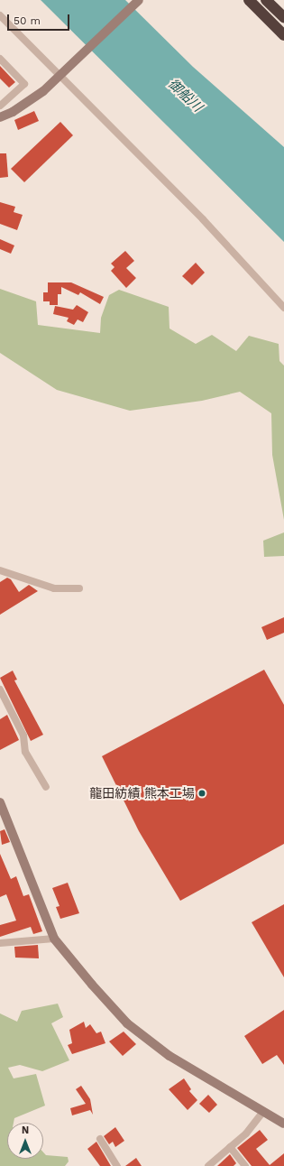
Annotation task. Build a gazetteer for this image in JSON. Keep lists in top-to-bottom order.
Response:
{
  "water": ["御船川"],
  "places": ["龍田紡績 熊本工場"],
  "scale_bar": "50 m",
  "north": "top"
}
